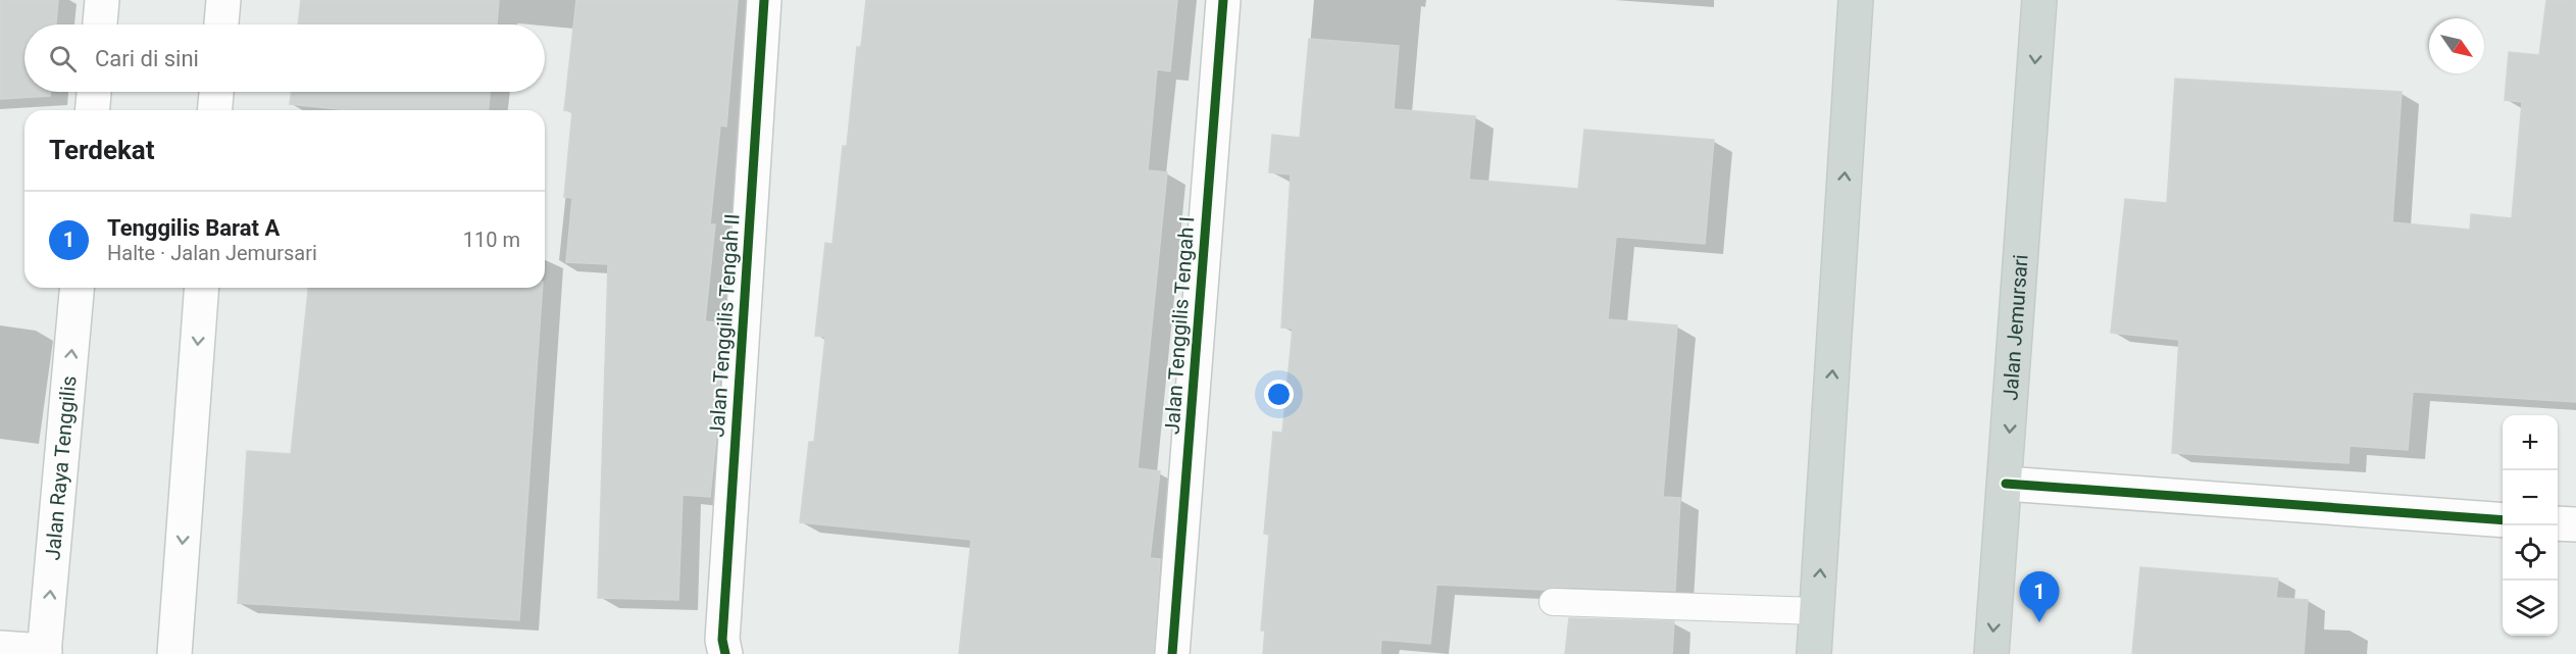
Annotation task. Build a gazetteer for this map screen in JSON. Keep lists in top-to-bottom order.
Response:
{
  "streets": {
    "main road": ["Jalan Jemursari"],
    "street": ["Jalan Tenggilis Tengah II", "Jalan Tenggilis Tengah I", "Jalan Raya Tenggilis"]
  },
  "north": "bottom right",
  "page": {
    "search": "Cari di sini",
    "heading": "Terdekat",
    "list": [
      {
        "mark": "1",
        "name": "Tenggilis Barat A",
        "note": "Halte · Jalan Jemursari",
        "value": "110 m"
      }
    ],
    "map_buttons": ["+", "−"],
    "pins": "1"
  }
}
